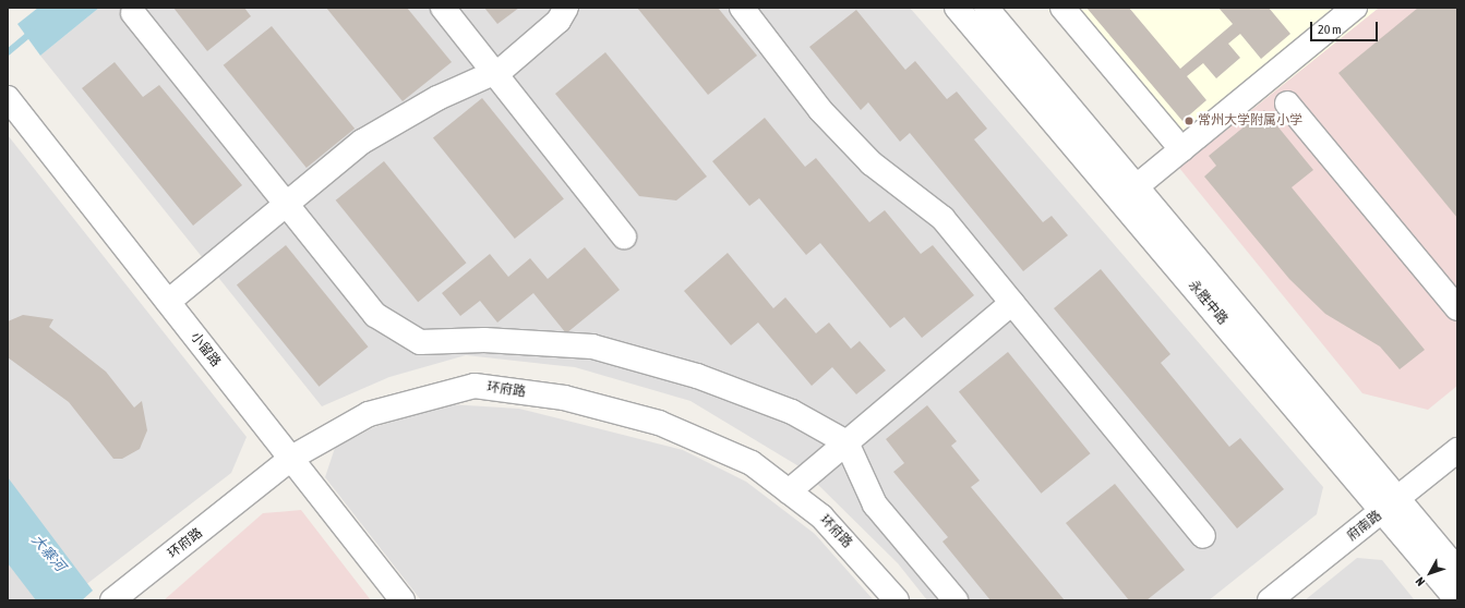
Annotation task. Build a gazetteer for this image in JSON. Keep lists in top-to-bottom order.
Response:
{
  "streets": {
    "street": [
      "永胜中路",
      "小留路",
      "环府路",
      "府南路"
    ]
  },
  "crossings": [
    ["永胜中路", "府南路"],
    ["小留路", "环府路"]
  ],
  "water": ["大寨河"],
  "places": ["常州大学附属小学"],
  "scale_bar": "20 m",
  "north": "bottom left"
}
